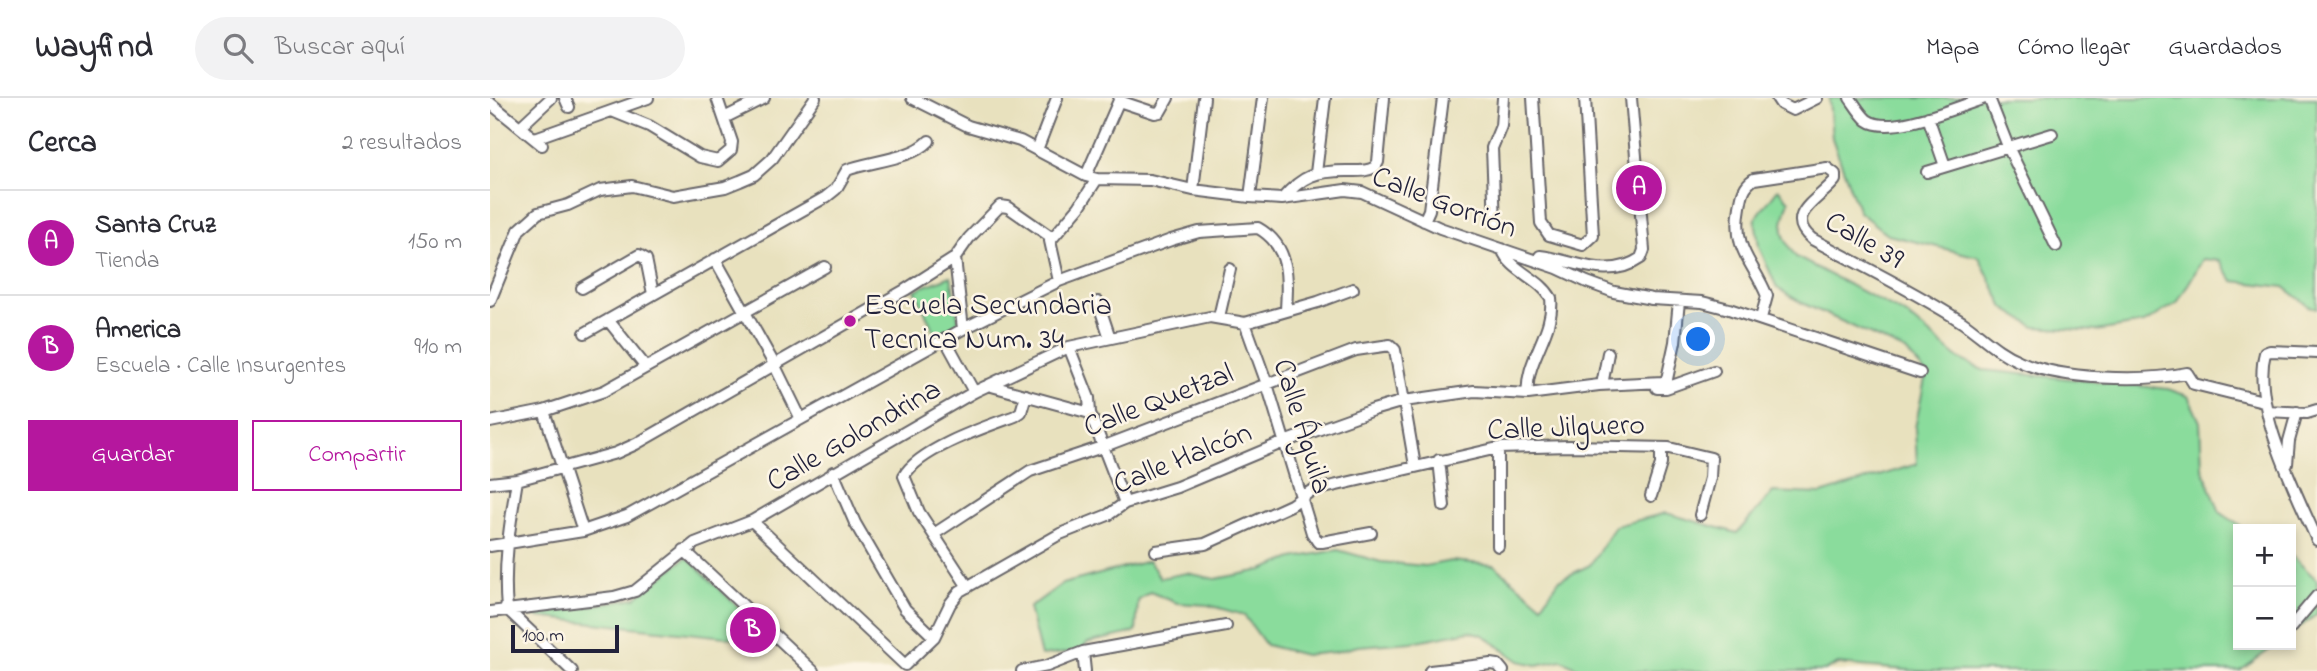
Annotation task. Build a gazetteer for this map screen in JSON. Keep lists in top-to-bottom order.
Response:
{
  "streets": {
    "street": [
      "Calle Gorrión",
      "Calle 39",
      "Calle Quetzal",
      "Calle Águila",
      "Calle Jilguero",
      "Calle Golondrina",
      "Calle Halcón"
    ]
  },
  "crossings": [
    ["Calle Gorrión", "Calle 39"],
    ["Calle Gorrión", "Calle Halcón"],
    ["Calle Quetzal", "Calle Águila"],
    ["Calle Quetzal", "Calle Halcón"],
    ["Calle Águila", "Calle Jilguero"],
    ["Calle Águila", "Calle Golondrina"],
    ["Calle Águila", "Calle Halcón"]
  ],
  "places": ["Escuela Secundaria Tecnica Num. 34"],
  "scale_bar": "100 m",
  "page": {
    "header": "Wayfind",
    "search": "Buscar aquí",
    "nav": ["Mapa", "Cómo llegar", "Guardados"],
    "heading": ["Cerca", "2 resultados"],
    "pins": ["A", "B"],
    "list": [
      {
        "mark": "A",
        "name": "Santa Cruz",
        "note": "Tienda",
        "value": "150 m"
      },
      {
        "mark": "B",
        "name": "America",
        "note": "Escuela · Calle Insurgentes",
        "value": "910 m"
      }
    ],
    "buttons": ["Guardar", "Compartir"],
    "map_buttons": ["+", "−"],
    "scale": "100 m"
  }
}
